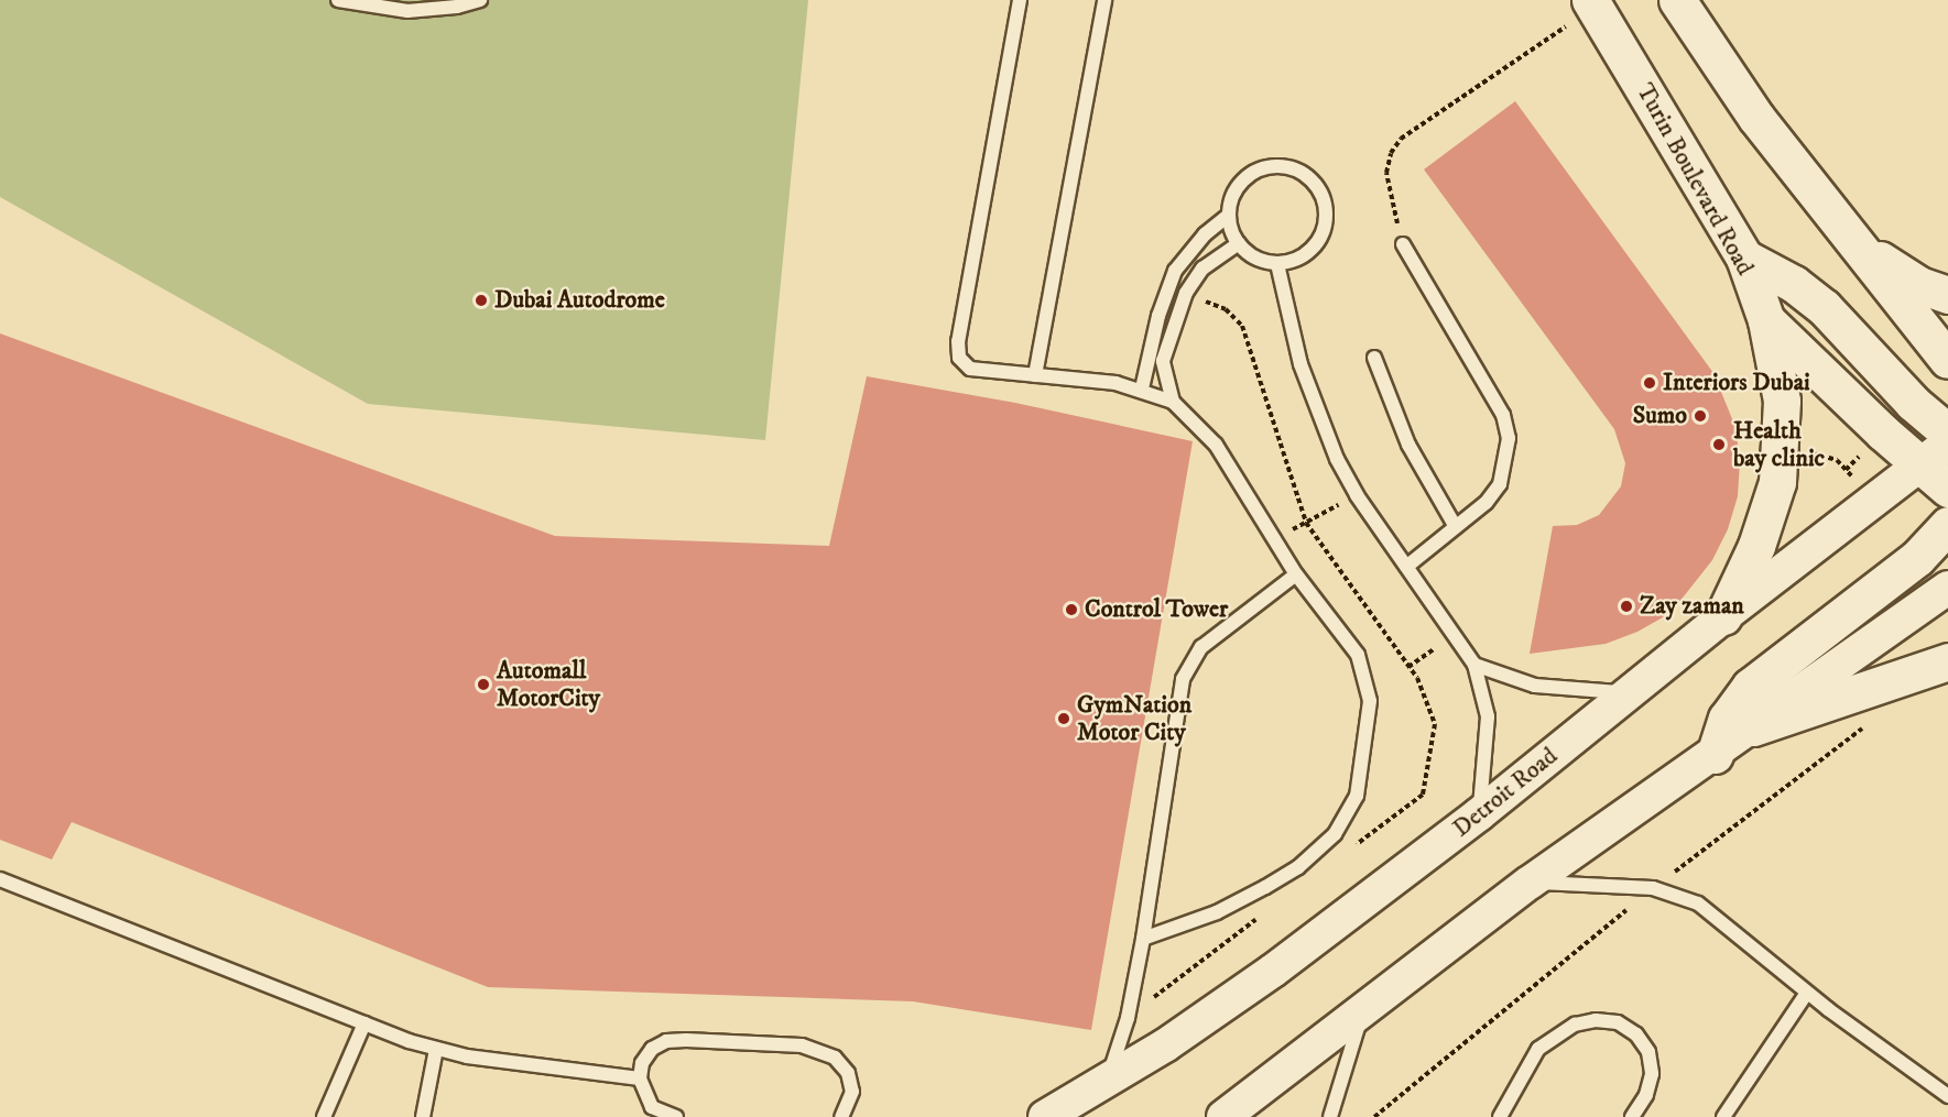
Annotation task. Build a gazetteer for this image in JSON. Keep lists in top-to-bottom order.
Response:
{
  "streets": {
    "main road": ["Turin Boulevard Road"],
    "street": ["Detroit Road"]
  },
  "crossings": [
    ["Turin Boulevard Road", "Detroit Road"]
  ],
  "places": [
    "Dubai Autodrome",
    "Interiors Dubai",
    "Sumo",
    "Health bay clinic",
    "Zay zaman",
    "Control Tower",
    "Automall MotorCity",
    "GymNation Motor City"
  ]
}
